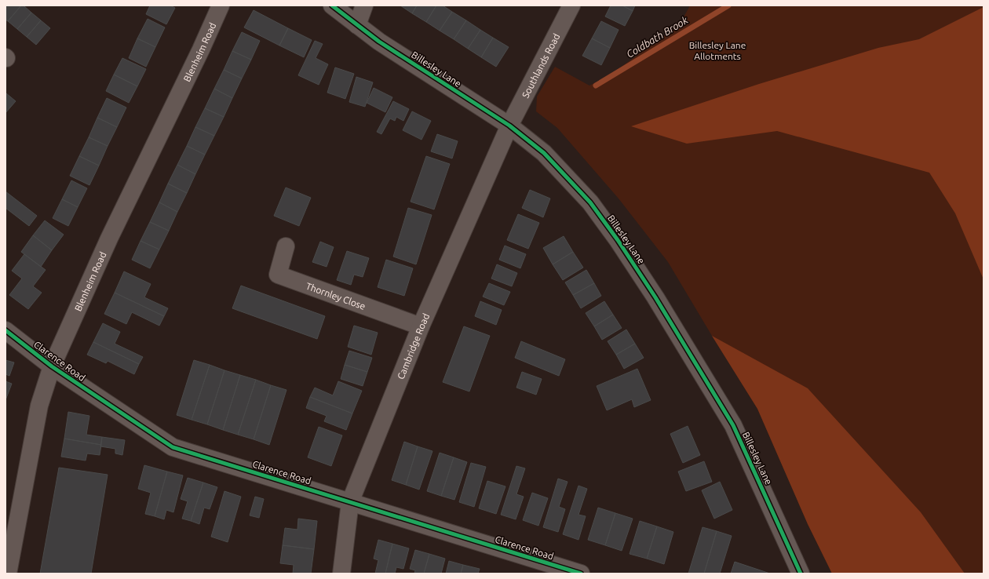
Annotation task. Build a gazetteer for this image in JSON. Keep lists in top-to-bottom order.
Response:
{
  "streets": {
    "street": [
      "Blenheim Road",
      "Southlands Road",
      "Billesley Lane",
      "Thornley Close",
      "Cambridge Road",
      "Clarence Road"
    ]
  },
  "crossings": [
    ["Blenheim Road", "Clarence Road"],
    ["Southlands Road", "Billesley Lane"],
    ["Southlands Road", "Cambridge Road"],
    ["Billesley Lane", "Cambridge Road"],
    ["Thornley Close", "Cambridge Road"],
    ["Cambridge Road", "Clarence Road"]
  ],
  "water": ["Coldbath Brook"],
  "parks": ["Billesley Lane Allotments"]
}
